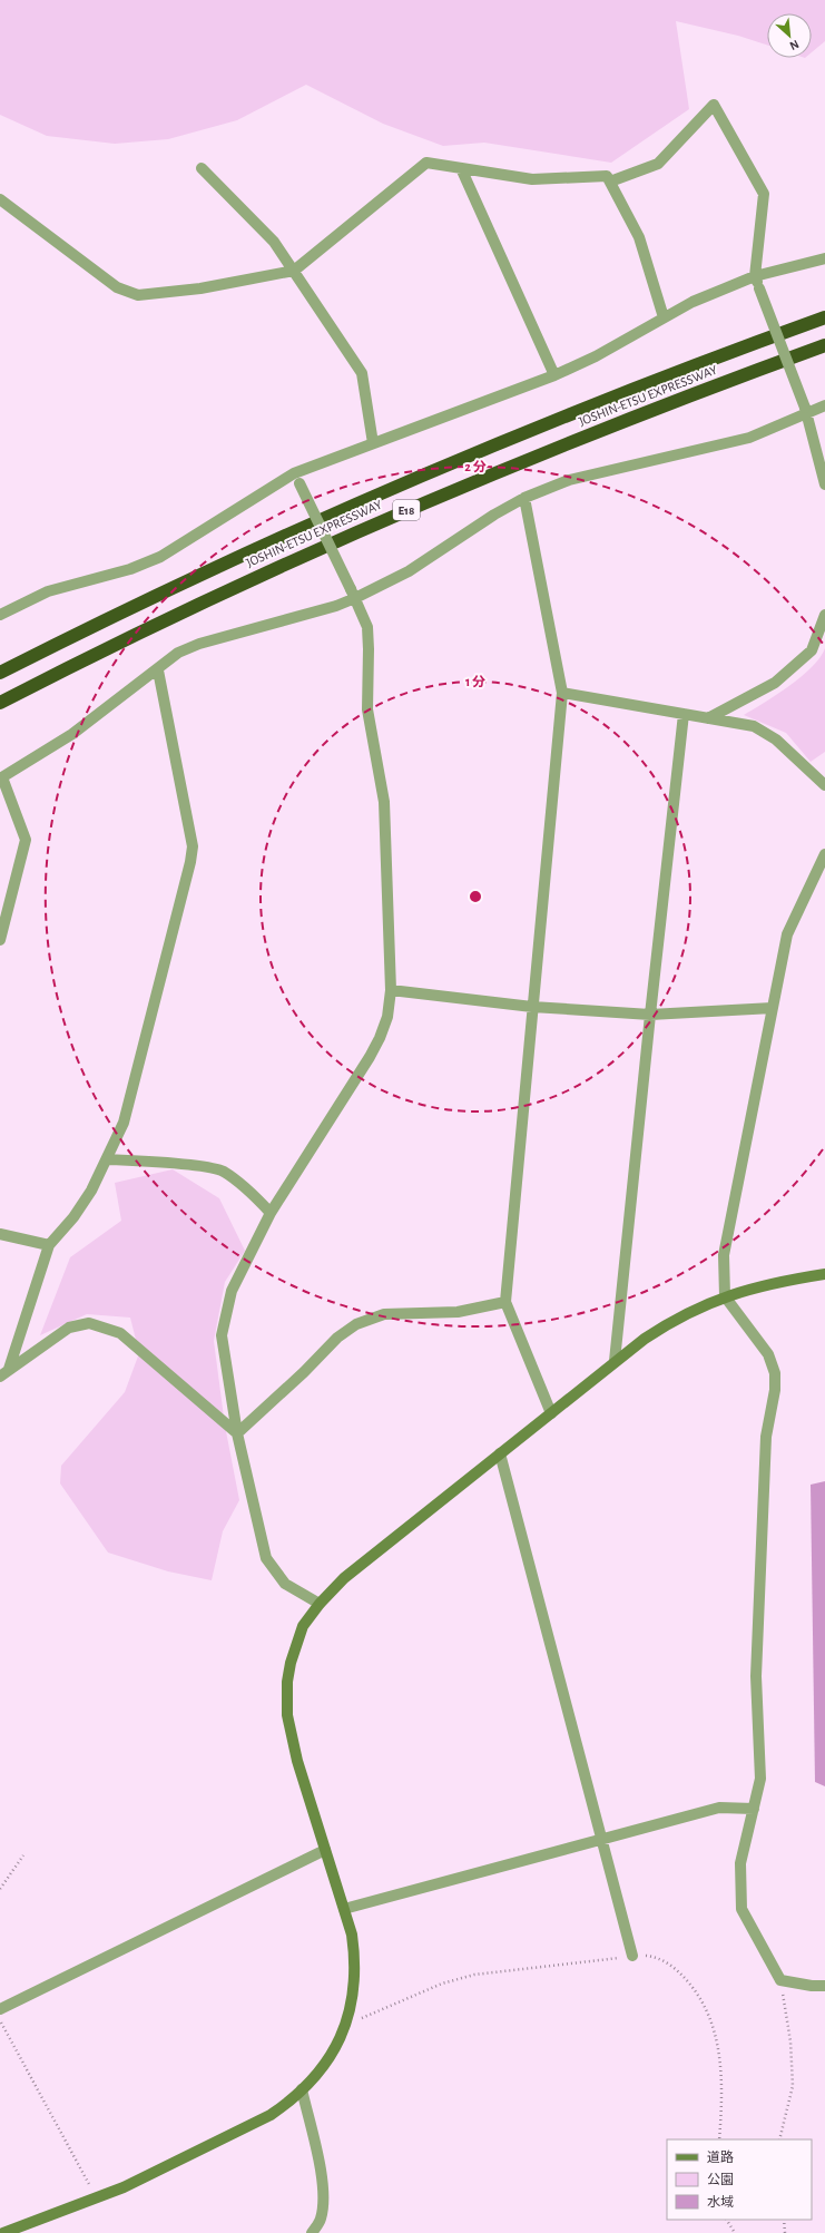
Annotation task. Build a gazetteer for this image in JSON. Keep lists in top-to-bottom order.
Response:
{
  "streets": {
    "highway": ["JOSHIN-ETSU EXPRESSWAY", "E18"]
  },
  "legend": ["道路", "公園", "水域"],
  "north": "bottom right",
  "rings": ["2 分", "1 分"]
}
